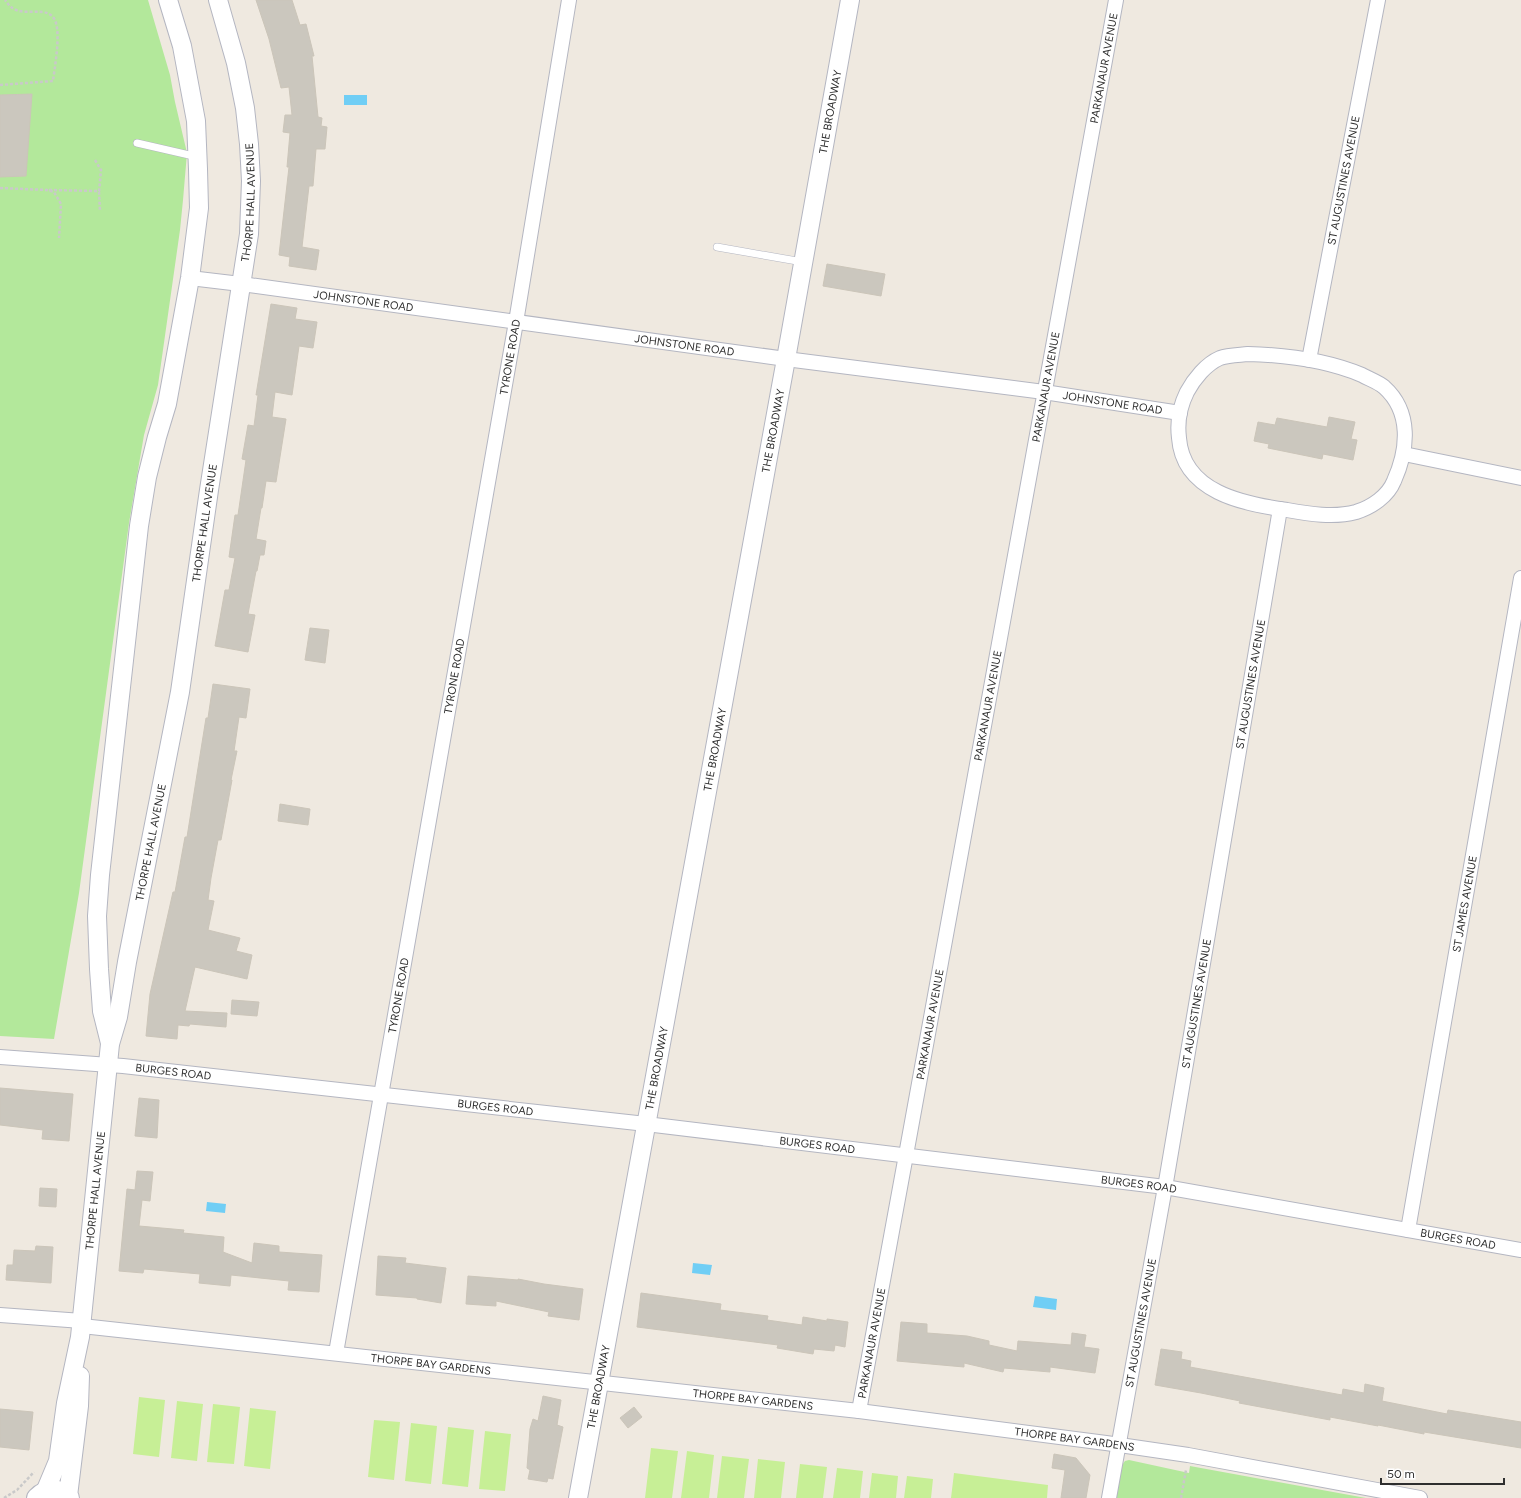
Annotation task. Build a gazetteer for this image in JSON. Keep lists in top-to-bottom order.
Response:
{
  "streets": {
    "street": [
      "PARKANAUR AVENUE",
      "THE BROADWAY",
      "ST AUGUSTINES AVENUE",
      "THORPE HALL AVENUE",
      "JOHNSTONE ROAD",
      "TYRONE ROAD",
      "ST JAMES AVENUE",
      "BURGES ROAD",
      "THORPE BAY GARDENS"
    ]
  },
  "crossings": [
    ["PARKANAUR AVENUE", "JOHNSTONE ROAD"],
    ["PARKANAUR AVENUE", "BURGES ROAD"],
    ["PARKANAUR AVENUE", "THORPE BAY GARDENS"],
    ["THE BROADWAY", "JOHNSTONE ROAD"],
    ["THE BROADWAY", "BURGES ROAD"],
    ["THE BROADWAY", "THORPE BAY GARDENS"],
    ["ST AUGUSTINES AVENUE", "BURGES ROAD"],
    ["ST AUGUSTINES AVENUE", "THORPE BAY GARDENS"],
    ["THORPE HALL AVENUE", "JOHNSTONE ROAD"],
    ["THORPE HALL AVENUE", "BURGES ROAD"],
    ["THORPE HALL AVENUE", "THORPE BAY GARDENS"],
    ["JOHNSTONE ROAD", "TYRONE ROAD"],
    ["TYRONE ROAD", "BURGES ROAD"],
    ["TYRONE ROAD", "THORPE BAY GARDENS"],
    ["ST JAMES AVENUE", "BURGES ROAD"]
  ],
  "scale_bar": "50 m"
}
